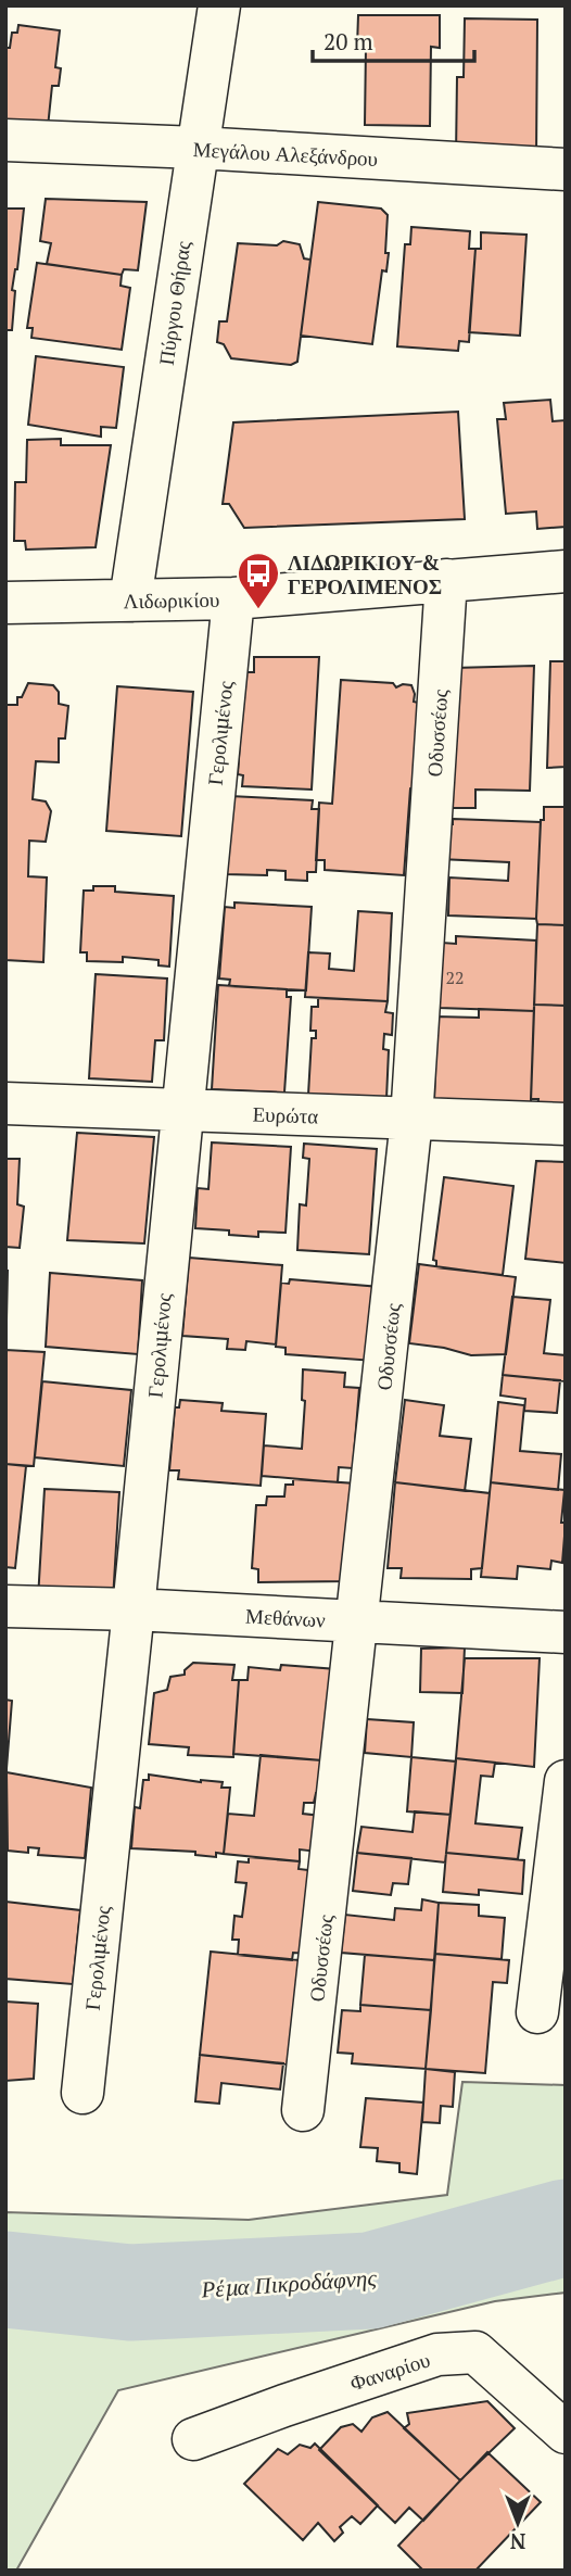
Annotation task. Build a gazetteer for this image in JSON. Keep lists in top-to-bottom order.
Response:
{
  "streets": {
    "street": [
      "Μεγάλου Αλεξάνδρου",
      "Πύργου Θήρας",
      "Λιδωρικίου",
      "Γερολιμένος",
      "Οδυσσέως",
      "Ευρώτα",
      "Μεθάνων",
      "Φαναρίου"
    ]
  },
  "crossings": [
    ["Μεγάλου Αλεξάνδρου", "Πύργου Θήρας"],
    ["Πύργου Θήρας", "Λιδωρικίου"],
    ["Λιδωρικίου", "Γερολιμένος"],
    ["Λιδωρικίου", "Οδυσσέως"],
    ["Γερολιμένος", "Ευρώτα"],
    ["Γερολιμένος", "Μεθάνων"],
    ["Οδυσσέως", "Ευρώτα"],
    ["Οδυσσέως", "Μεθάνων"]
  ],
  "water": ["Ρέμα Πικροδάφνης"],
  "places": {
    "bus stop": ["ΛΙΔΩΡΙΚΙΟΥ & ΓΕΡΟΛΙΜΕΝΟΣ"]
  },
  "house_numbers": ["22"],
  "scale_bar": "20 m",
  "north": "bottom"
}
